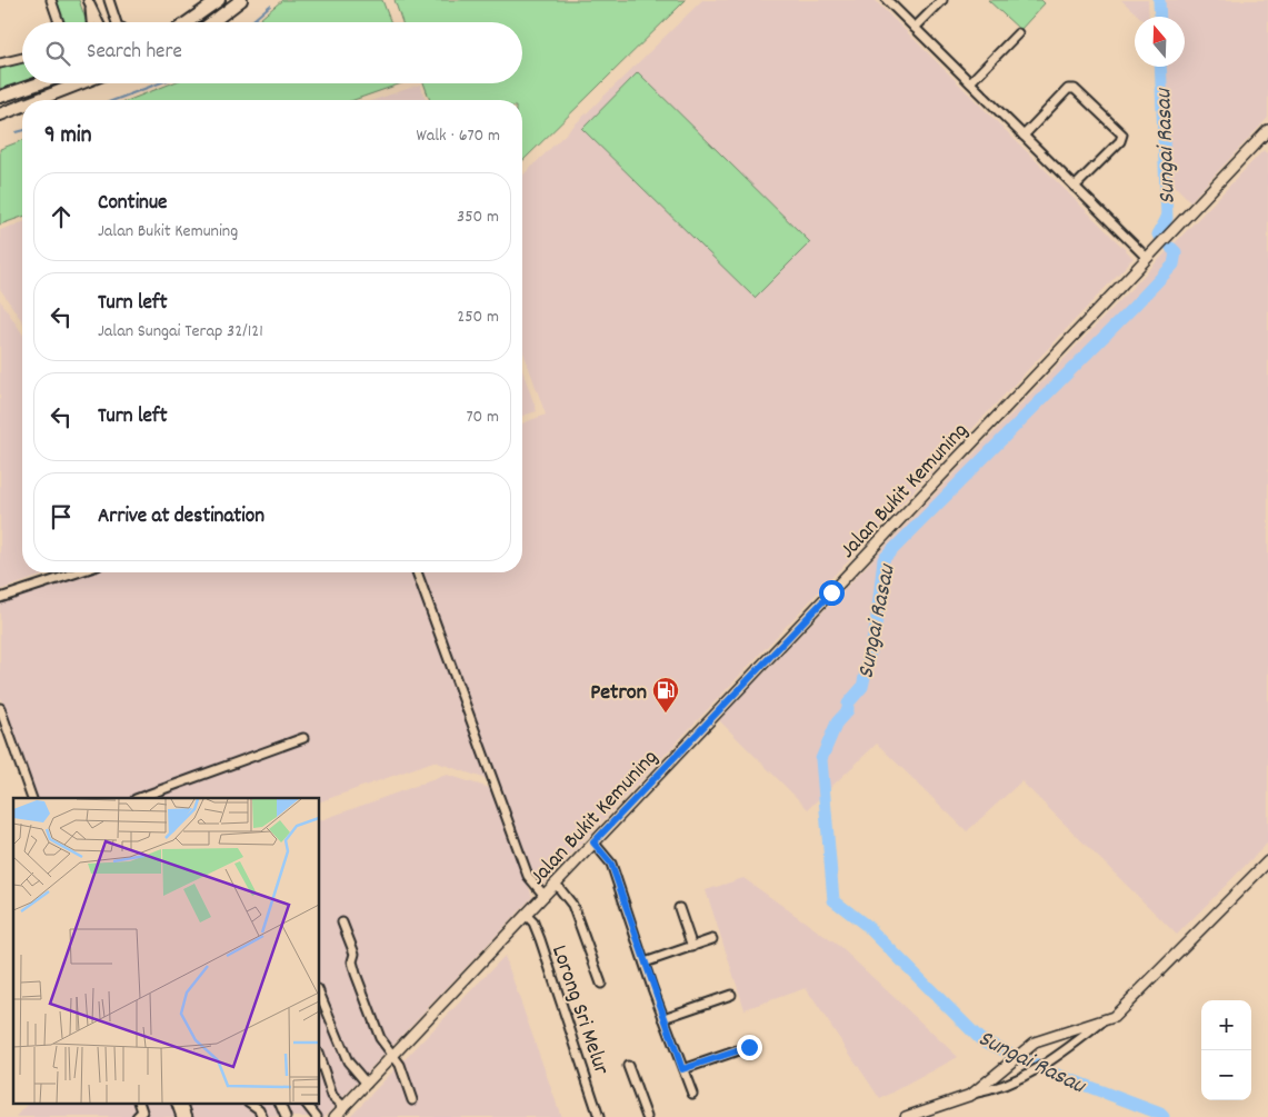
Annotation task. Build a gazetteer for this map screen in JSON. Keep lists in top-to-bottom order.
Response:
{
  "streets": {
    "main road": ["Jalan Bukit Kemuning"],
    "street": ["Lorong Sri Melur"]
  },
  "crossings": [
    ["Jalan Bukit Kemuning", "Lorong Sri Melur"]
  ],
  "water": ["Sungai Rasau"],
  "places": {
    "fuel station": ["Petron"]
  },
  "north": "top",
  "page": {
    "search": "Search here",
    "heading": ["9 min", "Walk · 670 m"],
    "list": [
      ["Continue", "Jalan Bukit Kemuning", "350 m"],
      ["Turn left", "Jalan Sungai Terap 32/121", "250 m"],
      ["Turn left", "70 m"],
      "Arrive at destination"
    ],
    "map_buttons": ["+", "−"]
  }
}
